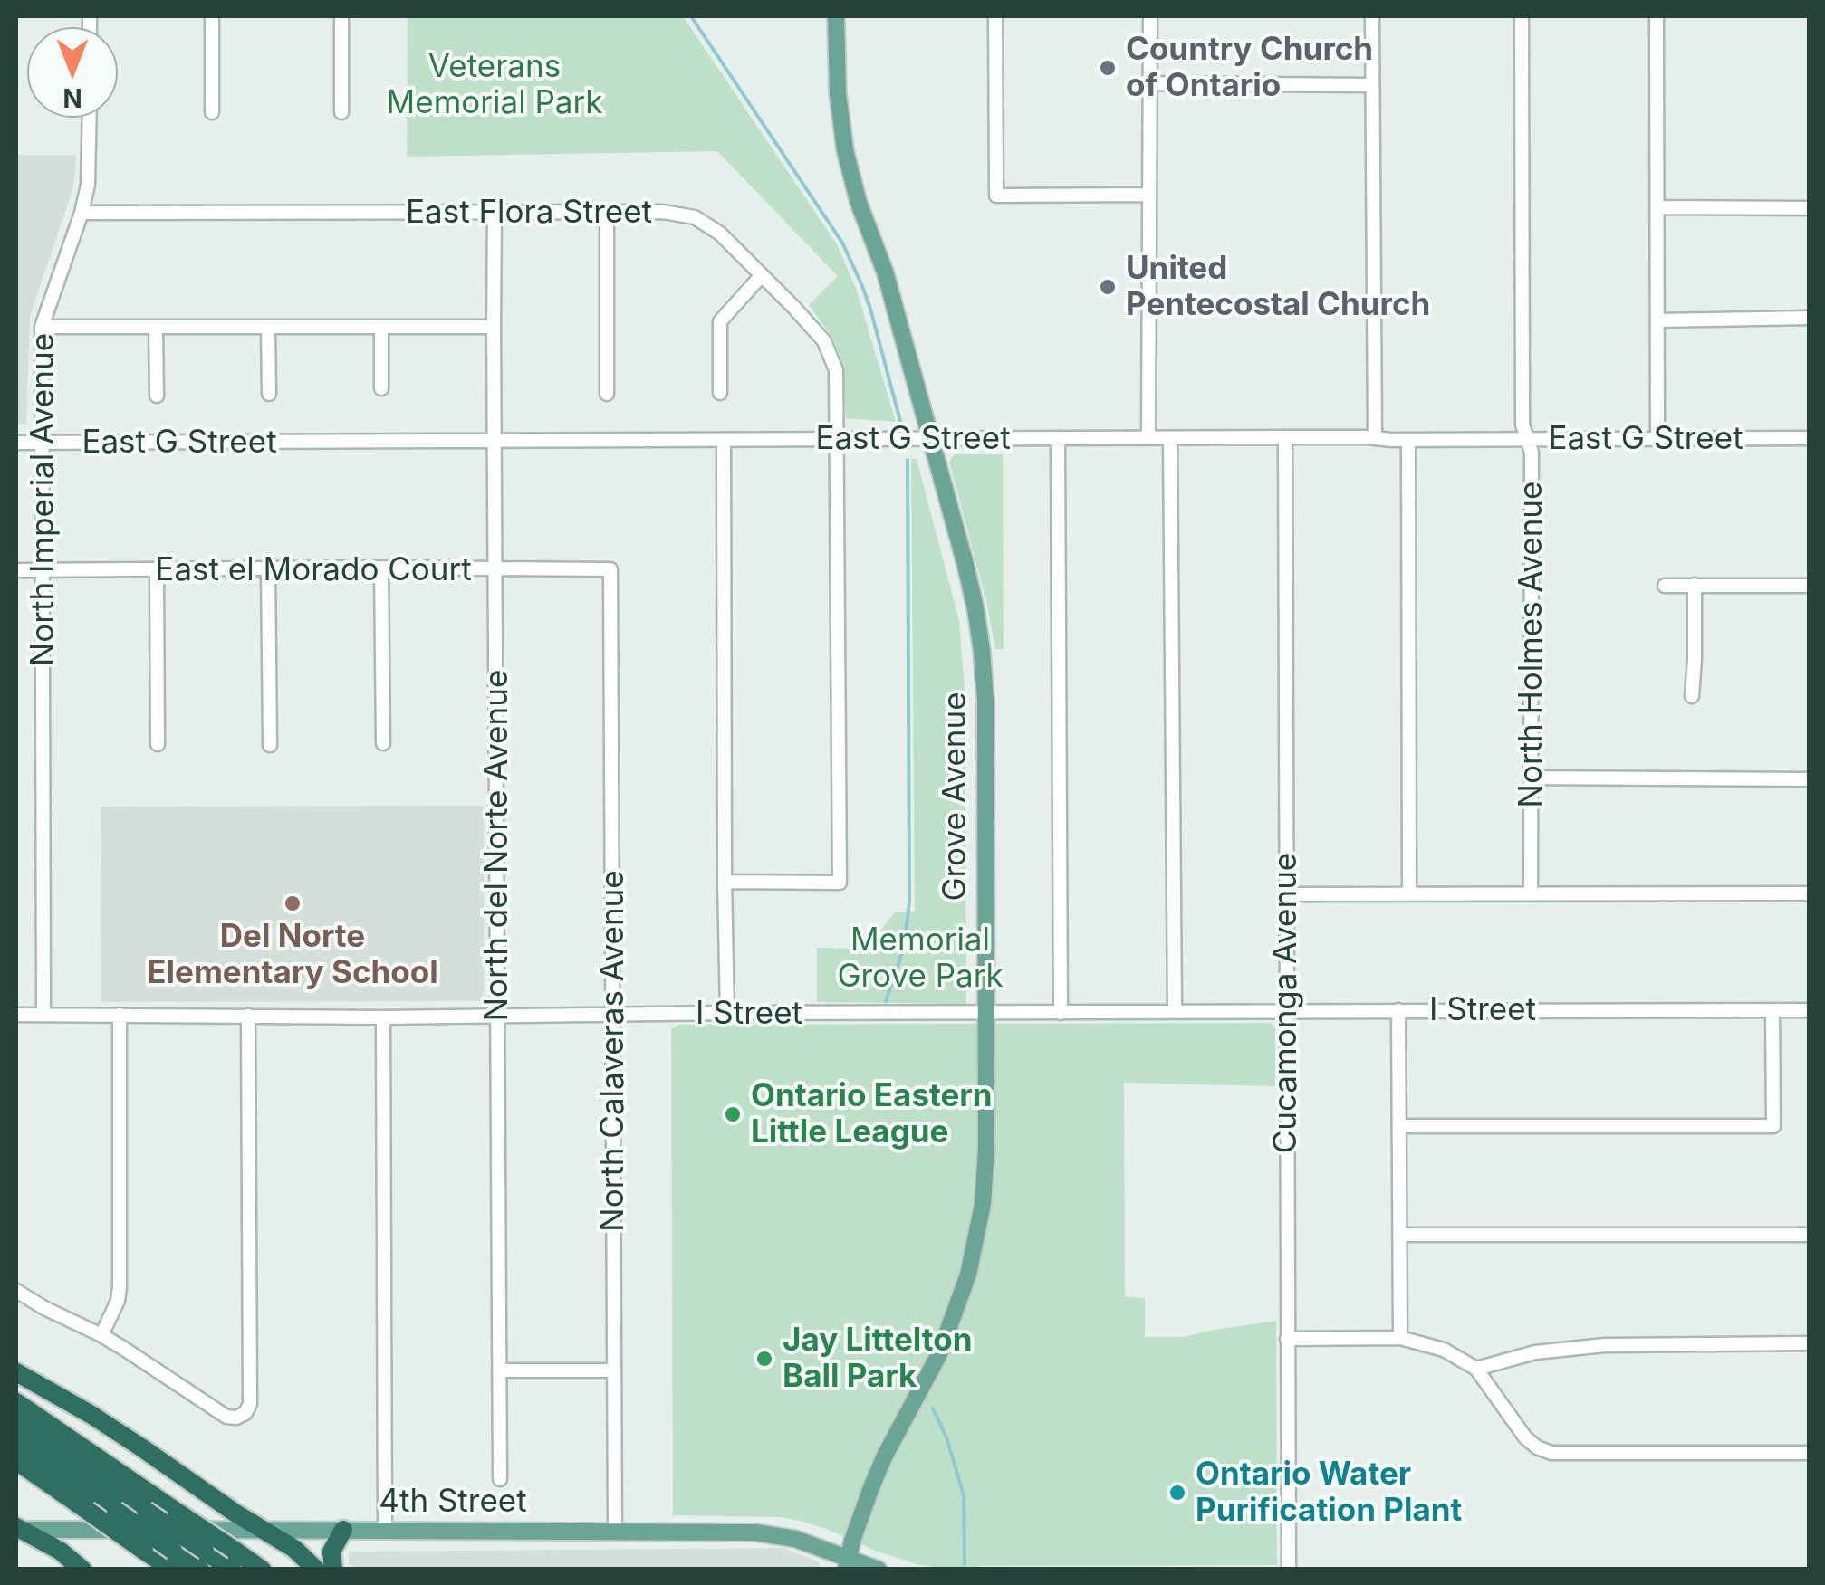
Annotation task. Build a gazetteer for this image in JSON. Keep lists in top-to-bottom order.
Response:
{
  "streets": {
    "main road": ["Grove Avenue", "4th Street"],
    "street": [
      "East Flora Street",
      "East G Street",
      "North Imperial Avenue",
      "East el Morado Court",
      "North Holmes Avenue",
      "North del Norte Avenue",
      "Cucamonga Avenue",
      "I Street",
      "North Calaveras Avenue"
    ]
  },
  "crossings": [
    ["East Flora Street", "East G Street"],
    ["East Flora Street", "North Imperial Avenue"],
    ["East Flora Street", "North del Norte Avenue"],
    ["East G Street", "North Imperial Avenue"],
    ["East G Street", "North Holmes Avenue"],
    ["East G Street", "Grove Avenue"],
    ["East G Street", "North del Norte Avenue"],
    ["East G Street", "Cucamonga Avenue"],
    ["North Imperial Avenue", "East el Morado Court"],
    ["North Imperial Avenue", "I Street"],
    ["East el Morado Court", "North del Norte Avenue"],
    ["East el Morado Court", "North Calaveras Avenue"],
    ["Grove Avenue", "I Street"],
    ["Grove Avenue", "4th Street"],
    ["North del Norte Avenue", "I Street"],
    ["Cucamonga Avenue", "I Street"],
    ["I Street", "North Calaveras Avenue"],
    ["North Calaveras Avenue", "4th Street"]
  ],
  "parks": ["Veterans Memorial Park", "Memorial Grove Park"],
  "places": [
    "Country Church of Ontario",
    "United Pentecostal Church",
    "Del Norte Elementary School",
    "Ontario Eastern Little League",
    "Jay Littelton Ball Park",
    "Ontario Water Purification Plant"
  ],
  "north": "bottom"
}
